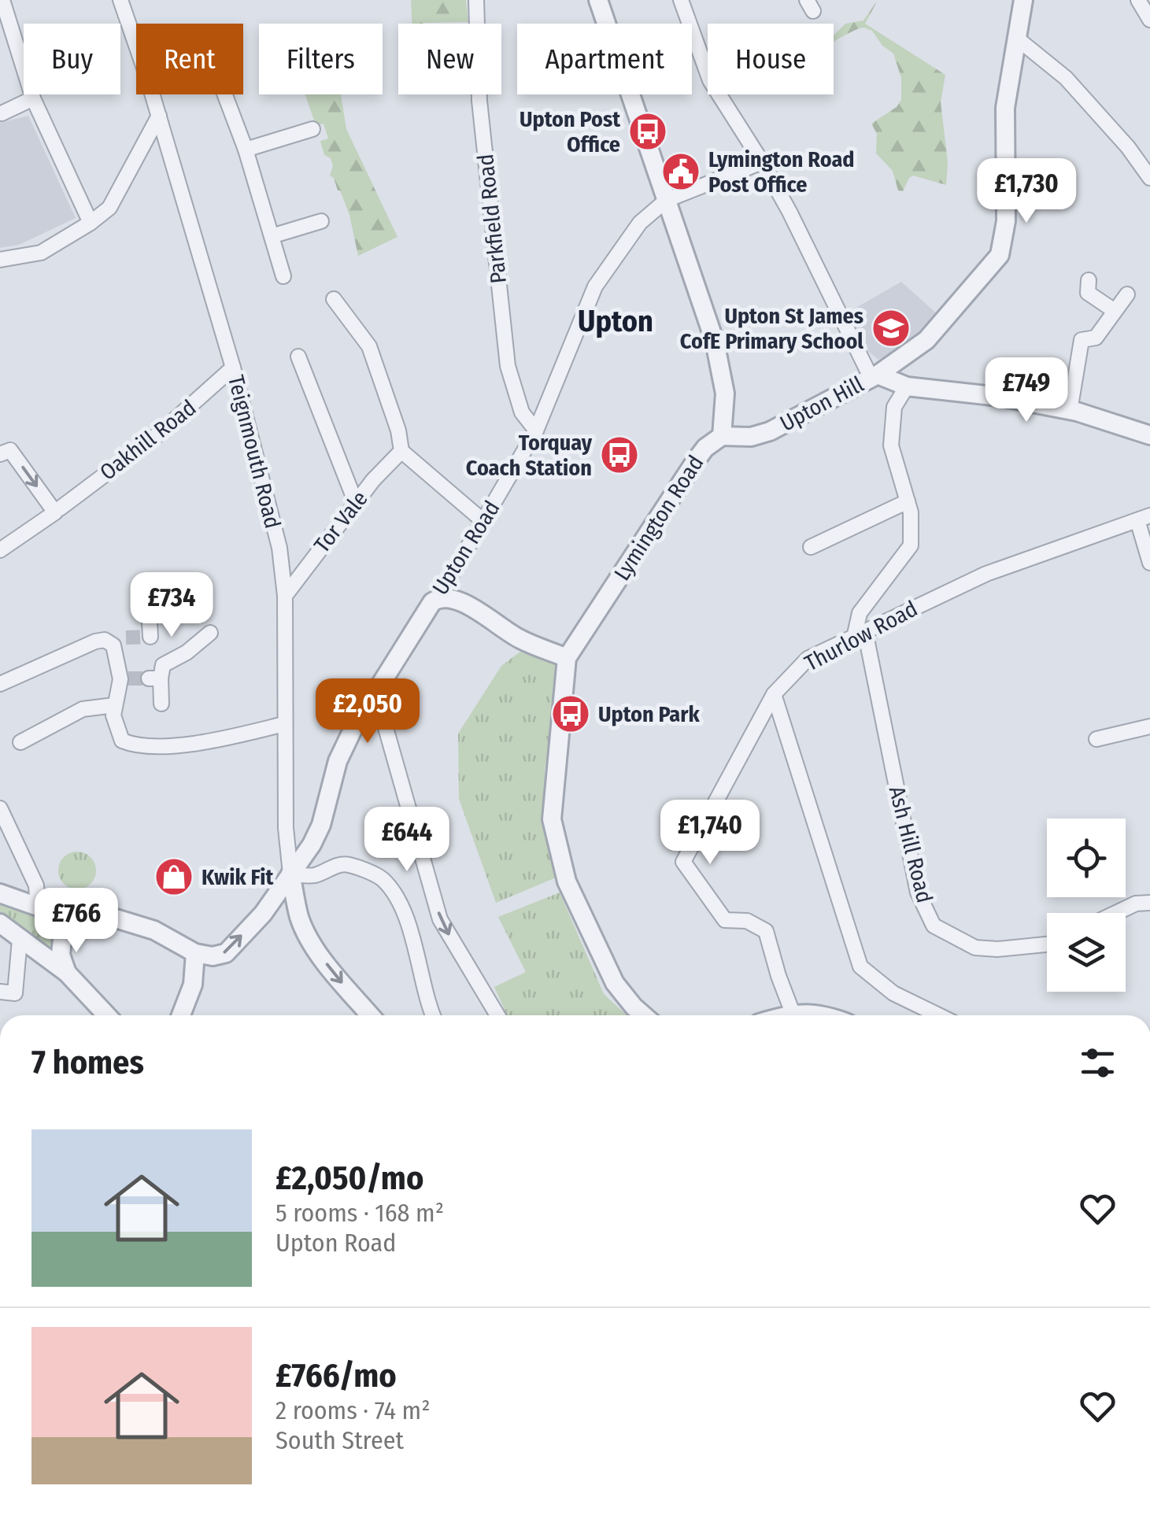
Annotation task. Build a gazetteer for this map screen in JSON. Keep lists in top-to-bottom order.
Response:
{
  "streets": {
    "street": [
      "Parkfield Road",
      "Upton Hill",
      "Oakhill Road",
      "Teignmouth Road",
      "Lymington Road",
      "Tor Vale",
      "Upton Road",
      "Thurlow Road",
      "Ash Hill Road"
    ]
  },
  "crossings": [
    ["Parkfield Road", "Upton Road"],
    ["Upton Hill", "Lymington Road"],
    ["Oakhill Road", "Teignmouth Road"],
    ["Teignmouth Road", "Tor Vale"],
    ["Teignmouth Road", "Upton Road"],
    ["Lymington Road", "Upton Road"],
    ["Thurlow Road", "Ash Hill Road"]
  ],
  "districts": ["Upton"],
  "places": {
    "bus stop": ["Upton Post Office", "Torquay Coach Station", "Upton Park"],
    "public building": ["Lymington Road Post Office"],
    "school or university": ["Upton St James CofE Primary School"],
    "shop": ["Kwik Fit"]
  },
  "page": {
    "chip": [
      "Buy",
      "Rent",
      "Filters",
      "New",
      "Apartment",
      "House"
    ],
    "price": [
      "£1,730",
      "£749",
      "£734",
      "£2,050",
      "£1,740",
      "£644",
      "£766"
    ],
    "heading": "7 homes",
    "list": [
      {
        "name": "£2,050/mo",
        "note": "5 rooms · 168 m² · Upton Road"
      },
      {
        "name": "£766/mo",
        "note": "2 rooms · 74 m² · South Street"
      }
    ]
  }
}
